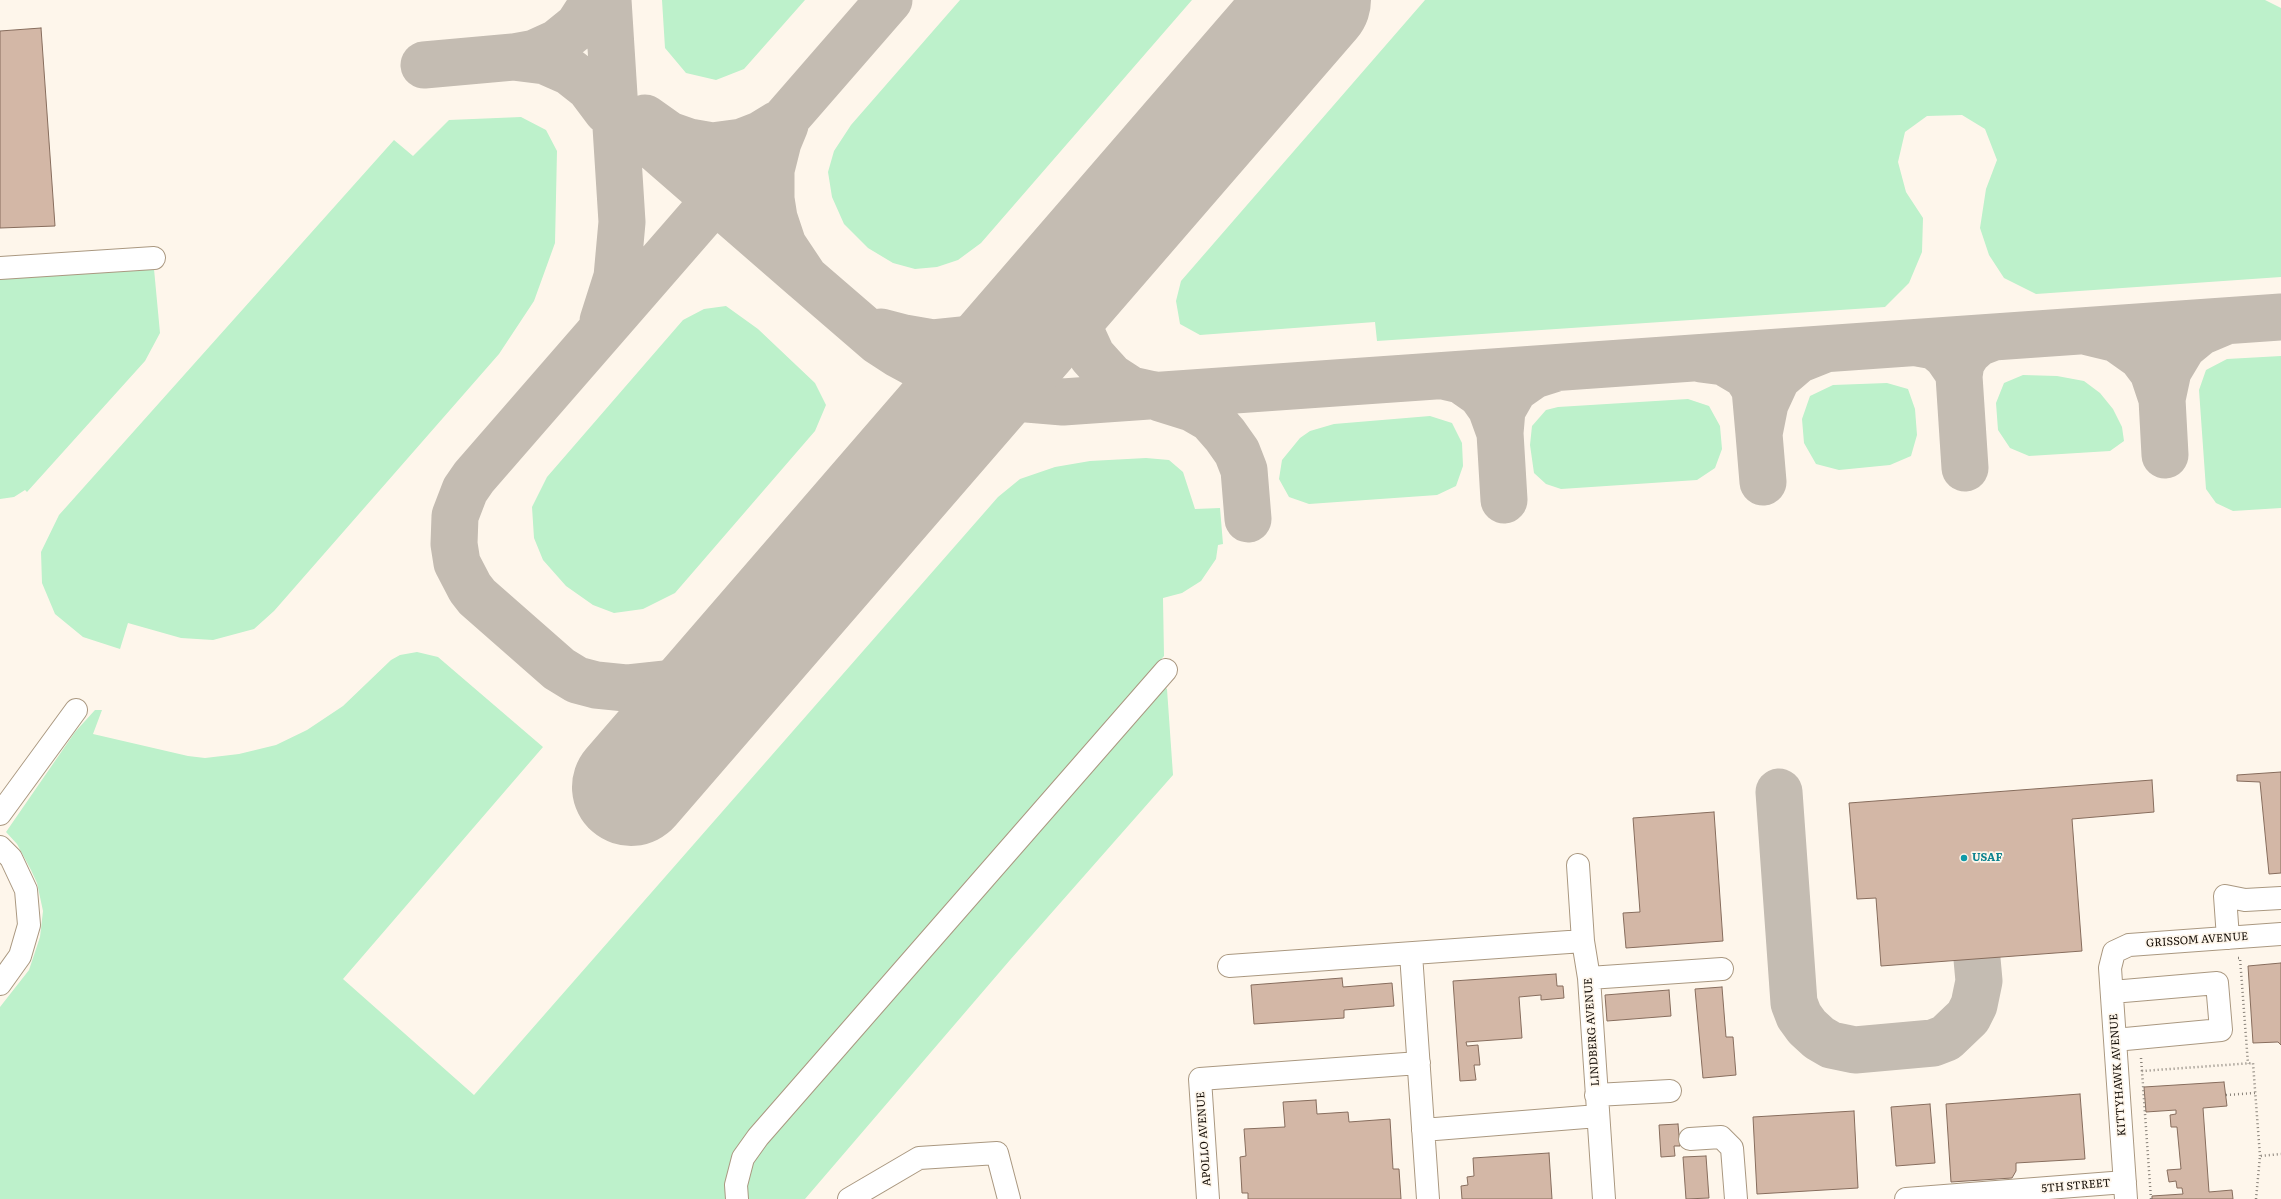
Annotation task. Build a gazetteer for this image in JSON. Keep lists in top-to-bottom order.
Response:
{
  "streets": {
    "street": [
      "GRISSOM AVENUE",
      "LINDBERG AVENUE",
      "KITTYHAWK AVENUE",
      "APOLLO AVENUE",
      "5TH STREET"
    ]
  },
  "crossings": [
    ["GRISSOM AVENUE", "KITTYHAWK AVENUE"],
    ["KITTYHAWK AVENUE", "5TH STREET"]
  ],
  "places": ["USAF"]
}
